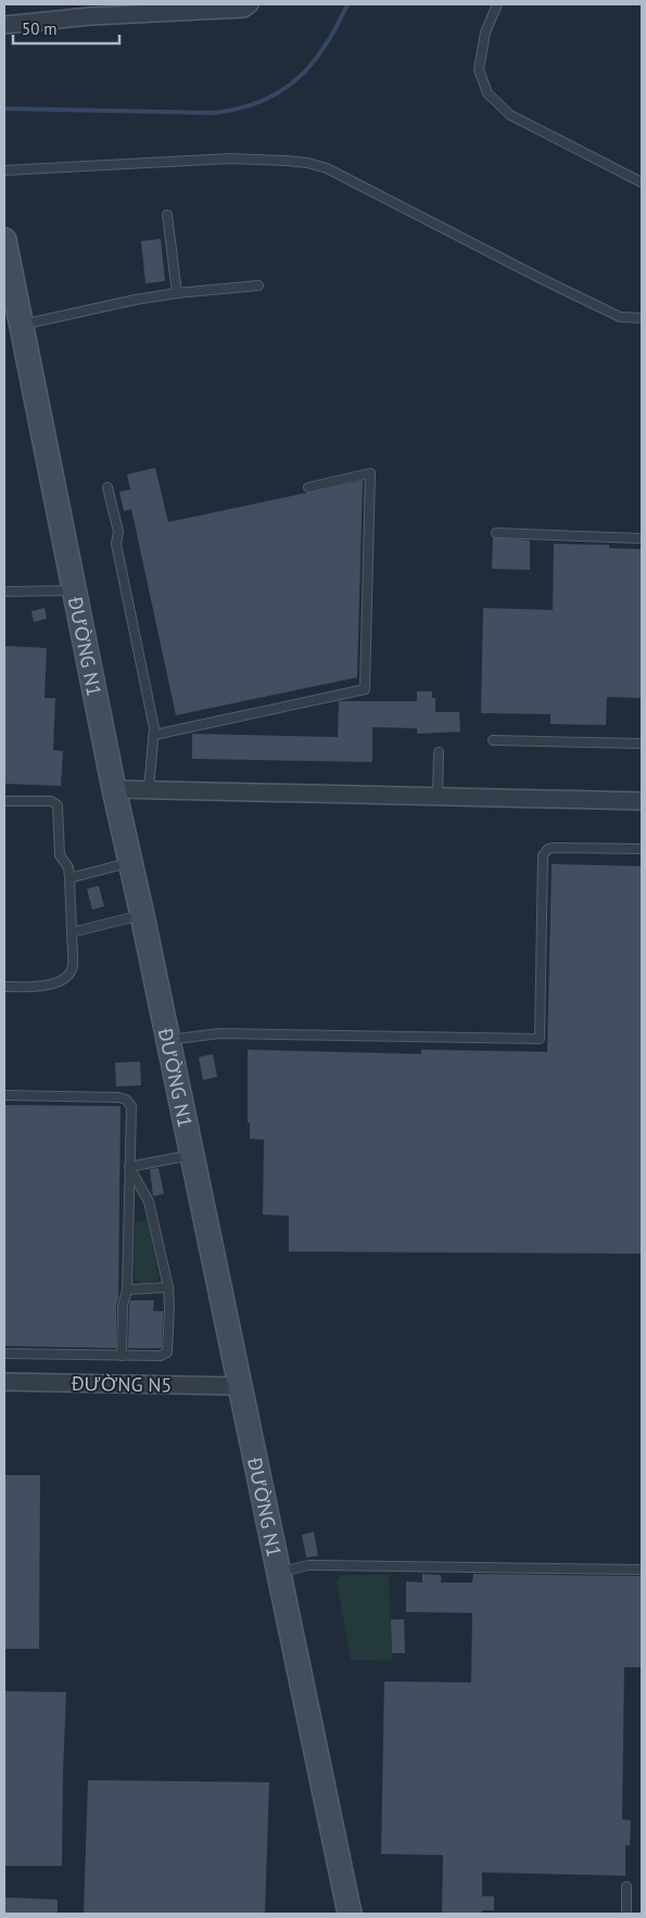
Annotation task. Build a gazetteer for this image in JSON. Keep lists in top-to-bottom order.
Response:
{
  "streets": {
    "street": ["ĐƯỜNG N1", "ĐƯỜNG N5"]
  },
  "crossings": [
    ["ĐƯỜNG N1", "ĐƯỜNG N5"]
  ],
  "scale_bar": "50 m"
}
